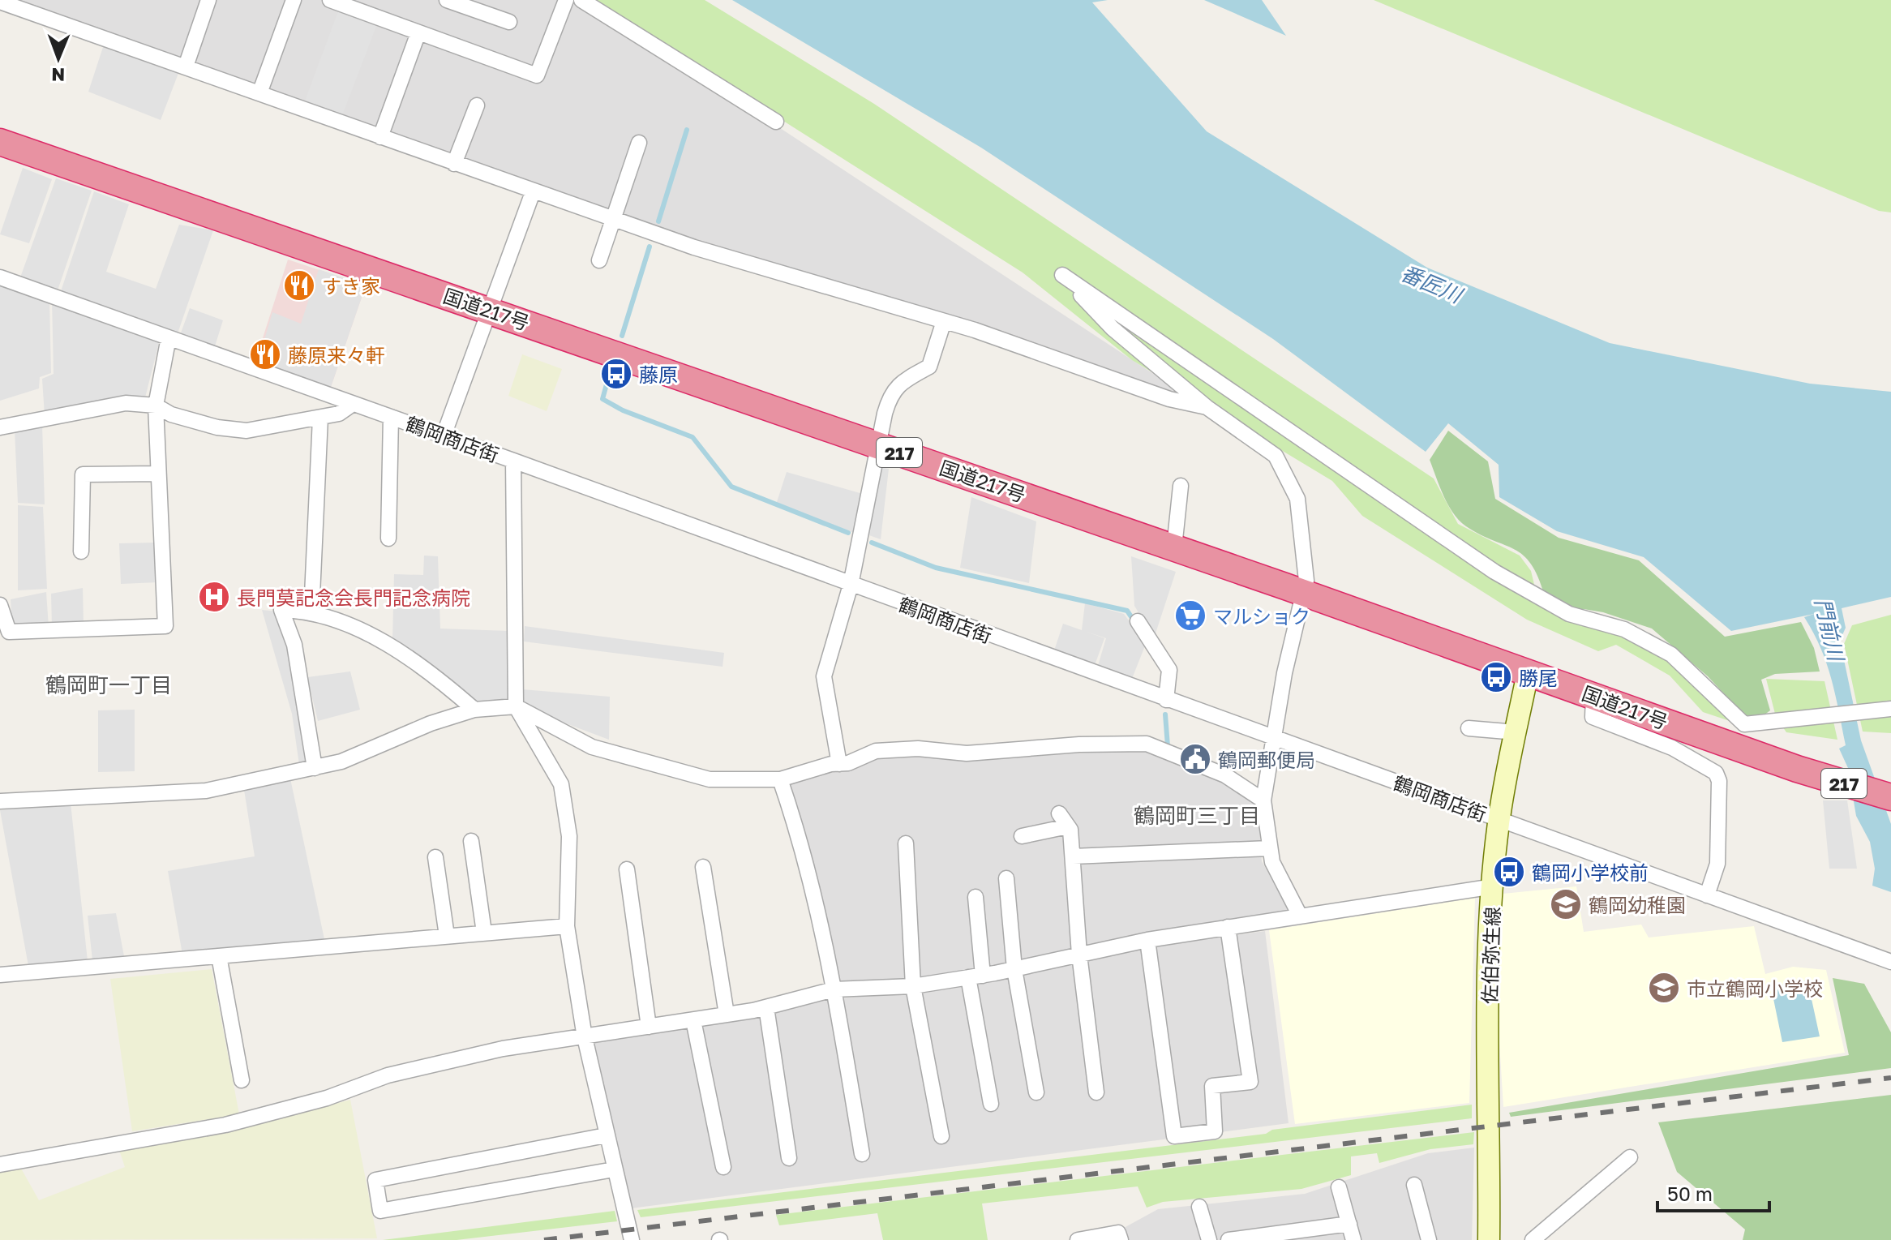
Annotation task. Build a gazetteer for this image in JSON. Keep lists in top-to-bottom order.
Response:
{
  "streets": {
    "highway": ["国道217号", "217"],
    "main road": ["佐伯弥生線"],
    "street": ["鶴岡商店街"]
  },
  "crossings": [
    ["国道217号", "佐伯弥生線"],
    ["鶴岡商店街", "佐伯弥生線"]
  ],
  "districts": ["鶴岡町一丁目", "鶴岡町三丁目"],
  "water": ["番匠川", "門前川"],
  "places": {
    "restaurant": ["すき家", "藤原来々軒"],
    "bus stop": ["藤原", "勝尾", "鶴岡小学校前"],
    "hospital": ["長門莫記念会長門記念病院"],
    "supermarket": ["マルショク"],
    "public building": ["鶴岡郵便局"],
    "school or university": ["鶴岡幼稚園", "市立鶴岡小学校"]
  },
  "scale_bar": "50 m",
  "north": "bottom"
}
